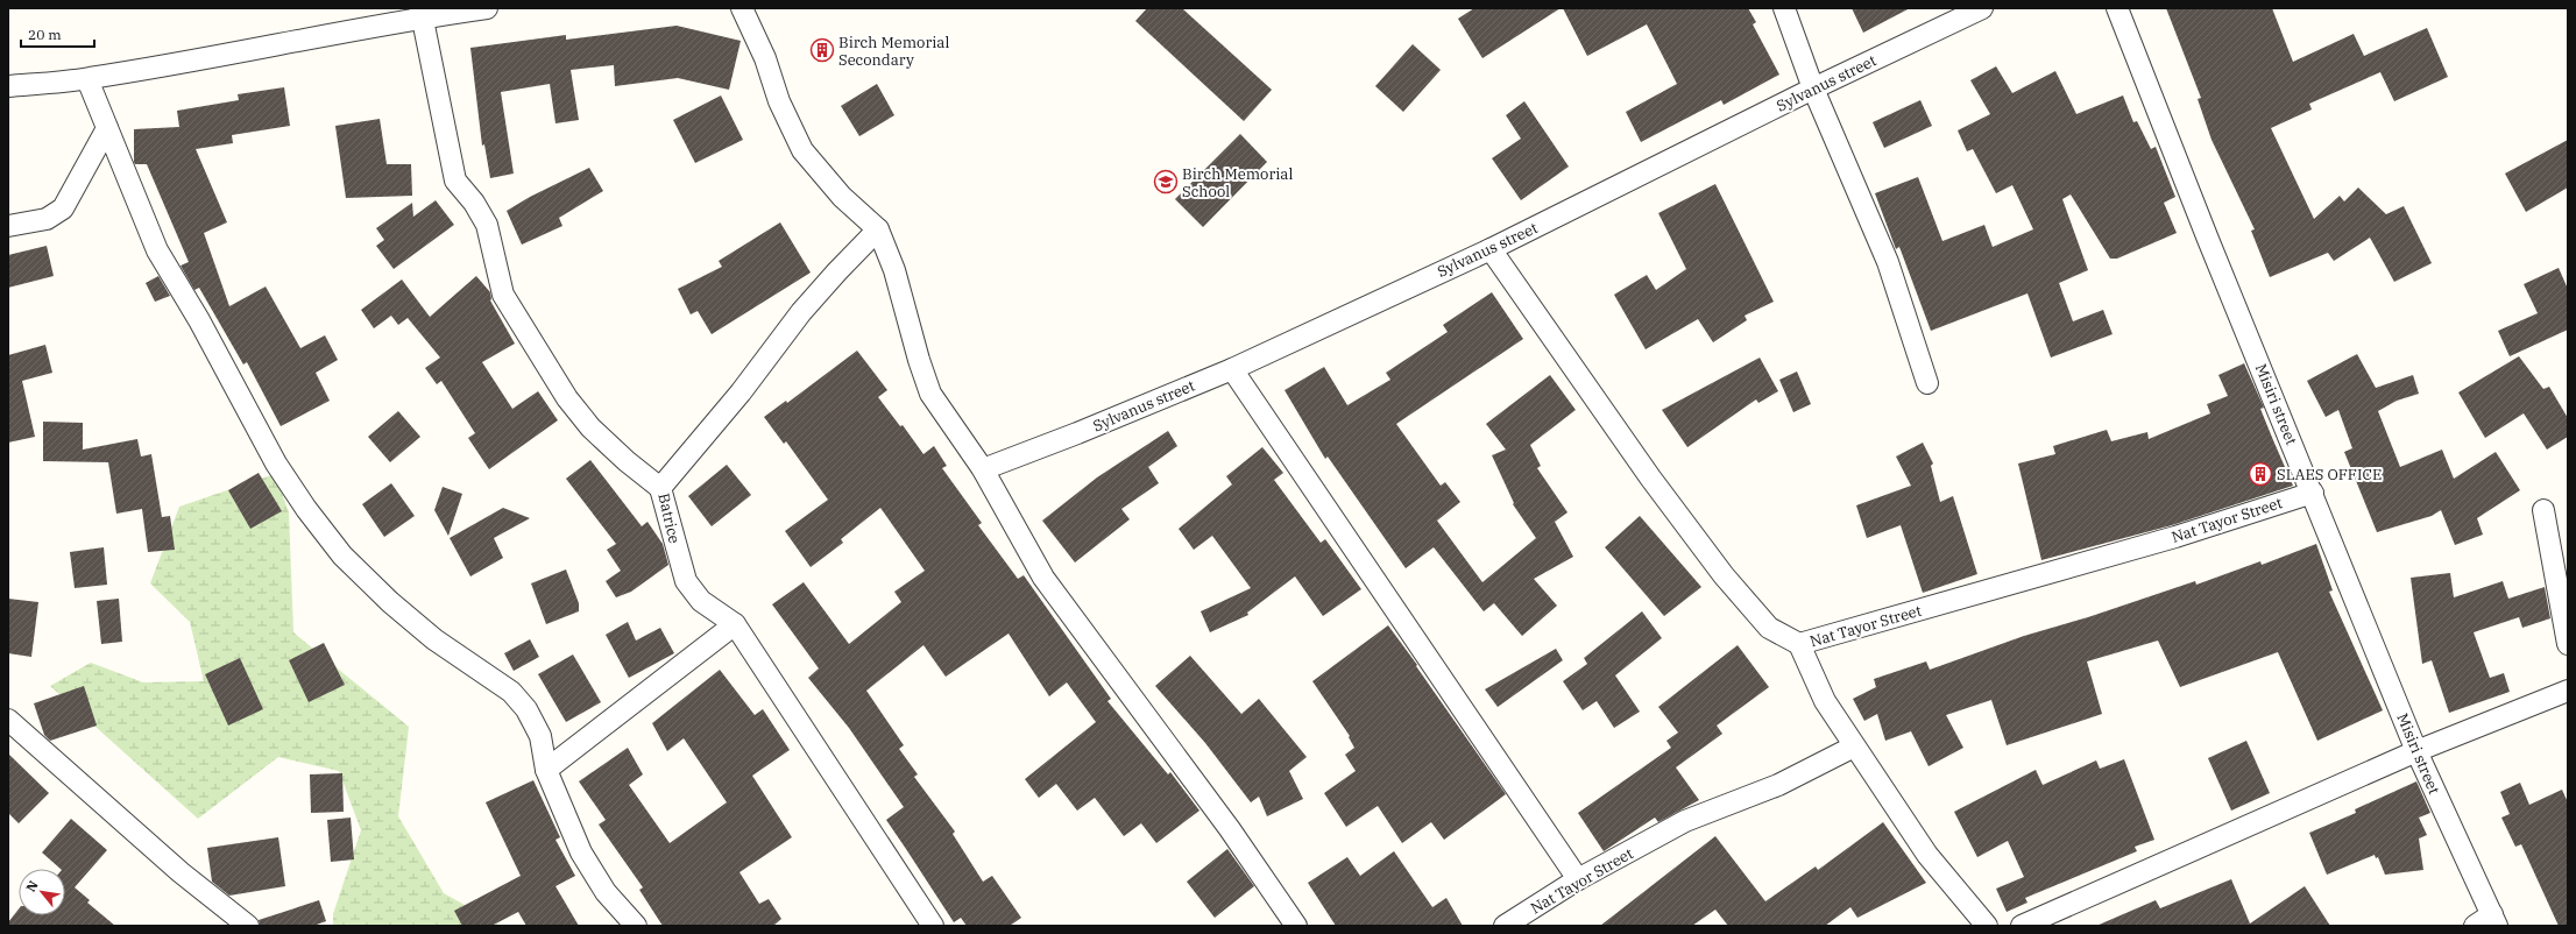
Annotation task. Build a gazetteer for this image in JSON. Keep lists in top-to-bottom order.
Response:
{
  "streets": {
    "street": [
      "Sylvanus street",
      "Misiri street",
      "Batrice",
      "Nat Tayor Street"
    ]
  },
  "crossings": [
    ["Misiri street", "Nat Tayor Street"]
  ],
  "places": {
    "building": ["Birch Memorial Secondary", "SLAES OFFICE"],
    "school or university": ["Birch Memorial School"]
  },
  "scale_bar": "20 m",
  "north": "top left"
}
